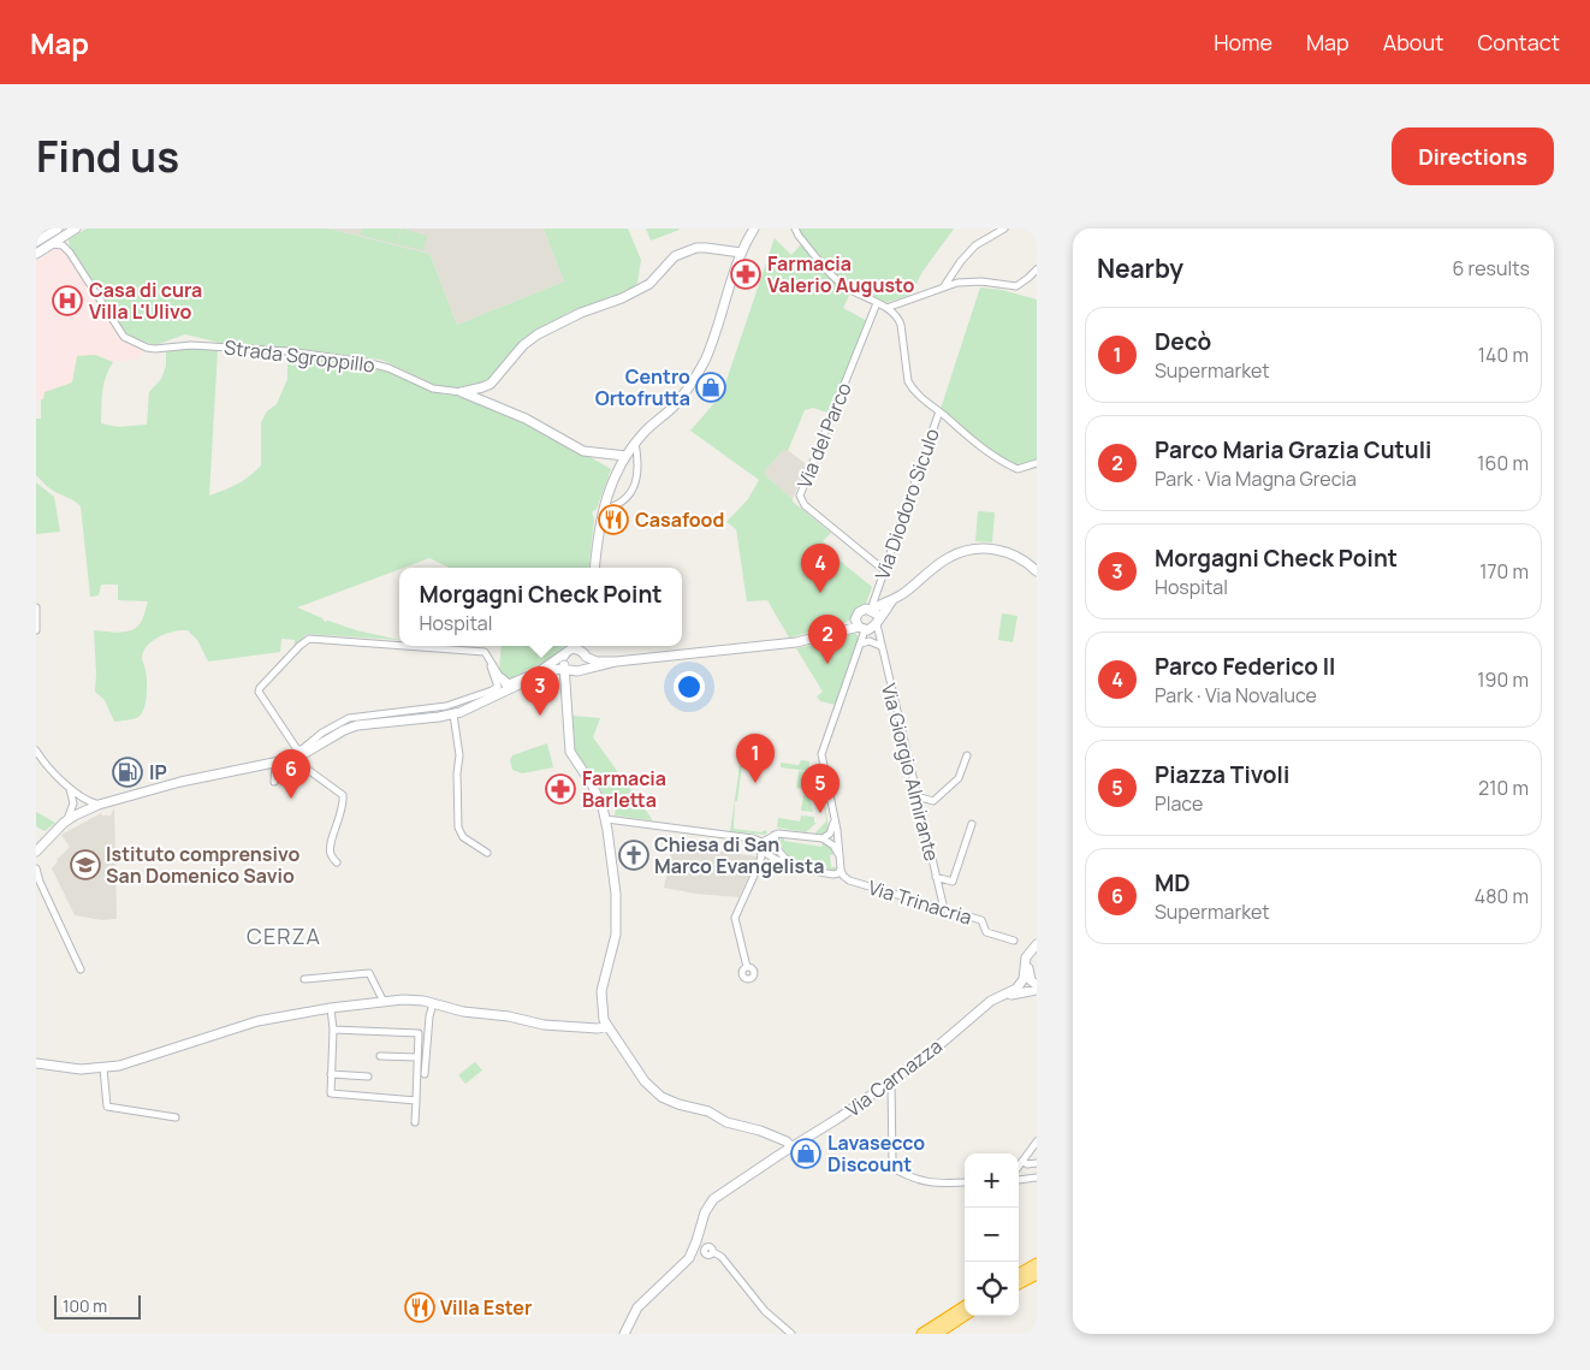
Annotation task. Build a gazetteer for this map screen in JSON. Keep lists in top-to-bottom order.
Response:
{
  "streets": {
    "main road": ["Strada Sgroppillo", "Via Carnazza"],
    "street": [
      "Via del Parco",
      "Via Diodoro Siculo",
      "Via Giorgio Almirante",
      "Via Trinacria"
    ]
  },
  "crossings": [
    ["Via del Parco", "Via Diodoro Siculo"],
    ["Via Giorgio Almirante", "Via Trinacria"]
  ],
  "districts": ["CERZA"],
  "places": {
    "pharmacy": ["Farmacia Valerio Augusto", "Farmacia Barletta"],
    "hospital": ["Casa di cura Villa L'Ulivo"],
    "shop": ["Centro Ortofrutta", "Lavasecco Discount"],
    "restaurant": ["Casafood", "Villa Ester"],
    "fuel station": ["IP"],
    "church": ["Chiesa di San Marco Evangelista"],
    "school or university": ["Istituto comprensivo San Domenico Savio"]
  },
  "scale_bar": "100 m",
  "page": {
    "header": "Map",
    "nav": [
      "Home",
      "Map",
      "About",
      "Contact"
    ],
    "title": "Find us",
    "buttons": "Directions",
    "heading": ["Nearby", "6 results"],
    "list": [
      {
        "mark": "1",
        "name": "Decò",
        "note": "Supermarket",
        "value": "140 m"
      },
      {
        "mark": "2",
        "name": "Parco Maria Grazia Cutuli",
        "note": "Park · Via Magna Grecia",
        "value": "160 m"
      },
      {
        "mark": "3",
        "name": "Morgagni Check Point",
        "note": "Hospital",
        "value": "170 m"
      },
      {
        "mark": "4",
        "name": "Parco Federico II",
        "note": "Park · Via Novaluce",
        "value": "190 m"
      },
      {
        "mark": "5",
        "name": "Piazza Tivoli",
        "note": "Place",
        "value": "210 m"
      },
      {
        "mark": "6",
        "name": "MD",
        "note": "Supermarket",
        "value": "480 m"
      }
    ],
    "pins": [
      "4",
      "2",
      "3",
      "1",
      "6",
      "5"
    ],
    "popup": ["Morgagni Check Point", "Hospital"],
    "map_buttons": ["+", "−"],
    "scale": "100 m"
  }
}
